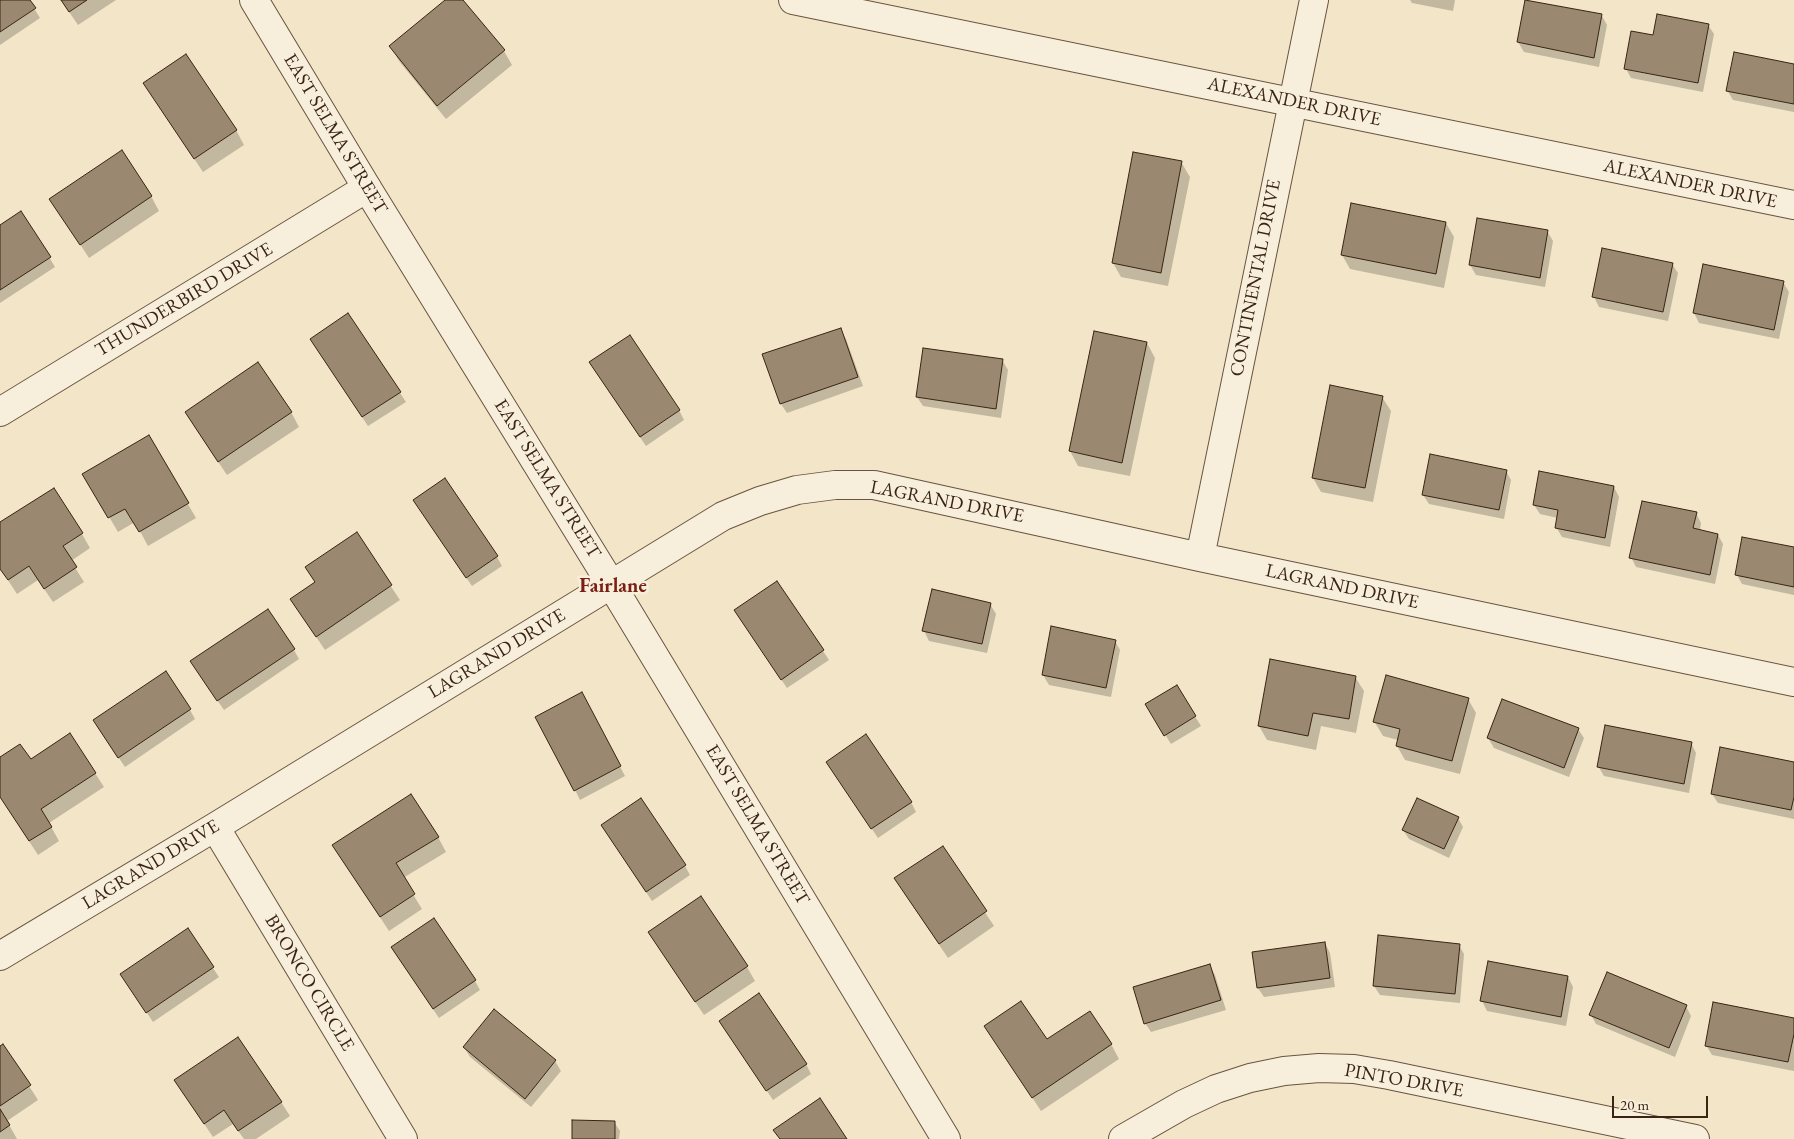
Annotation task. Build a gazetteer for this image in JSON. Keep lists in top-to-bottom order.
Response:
{
  "streets": {
    "street": [
      "ALEXANDER DRIVE",
      "EAST SELMA STREET",
      "CONTINENTAL DRIVE",
      "THUNDERBIRD DRIVE",
      "LAGRAND DRIVE",
      "BRONCO CIRCLE",
      "PINTO DRIVE"
    ]
  },
  "crossings": [
    ["ALEXANDER DRIVE", "CONTINENTAL DRIVE"],
    ["EAST SELMA STREET", "THUNDERBIRD DRIVE"],
    ["EAST SELMA STREET", "LAGRAND DRIVE"],
    ["CONTINENTAL DRIVE", "LAGRAND DRIVE"],
    ["LAGRAND DRIVE", "BRONCO CIRCLE"]
  ],
  "districts": ["Fairlane"],
  "scale_bar": "20 m"
}
